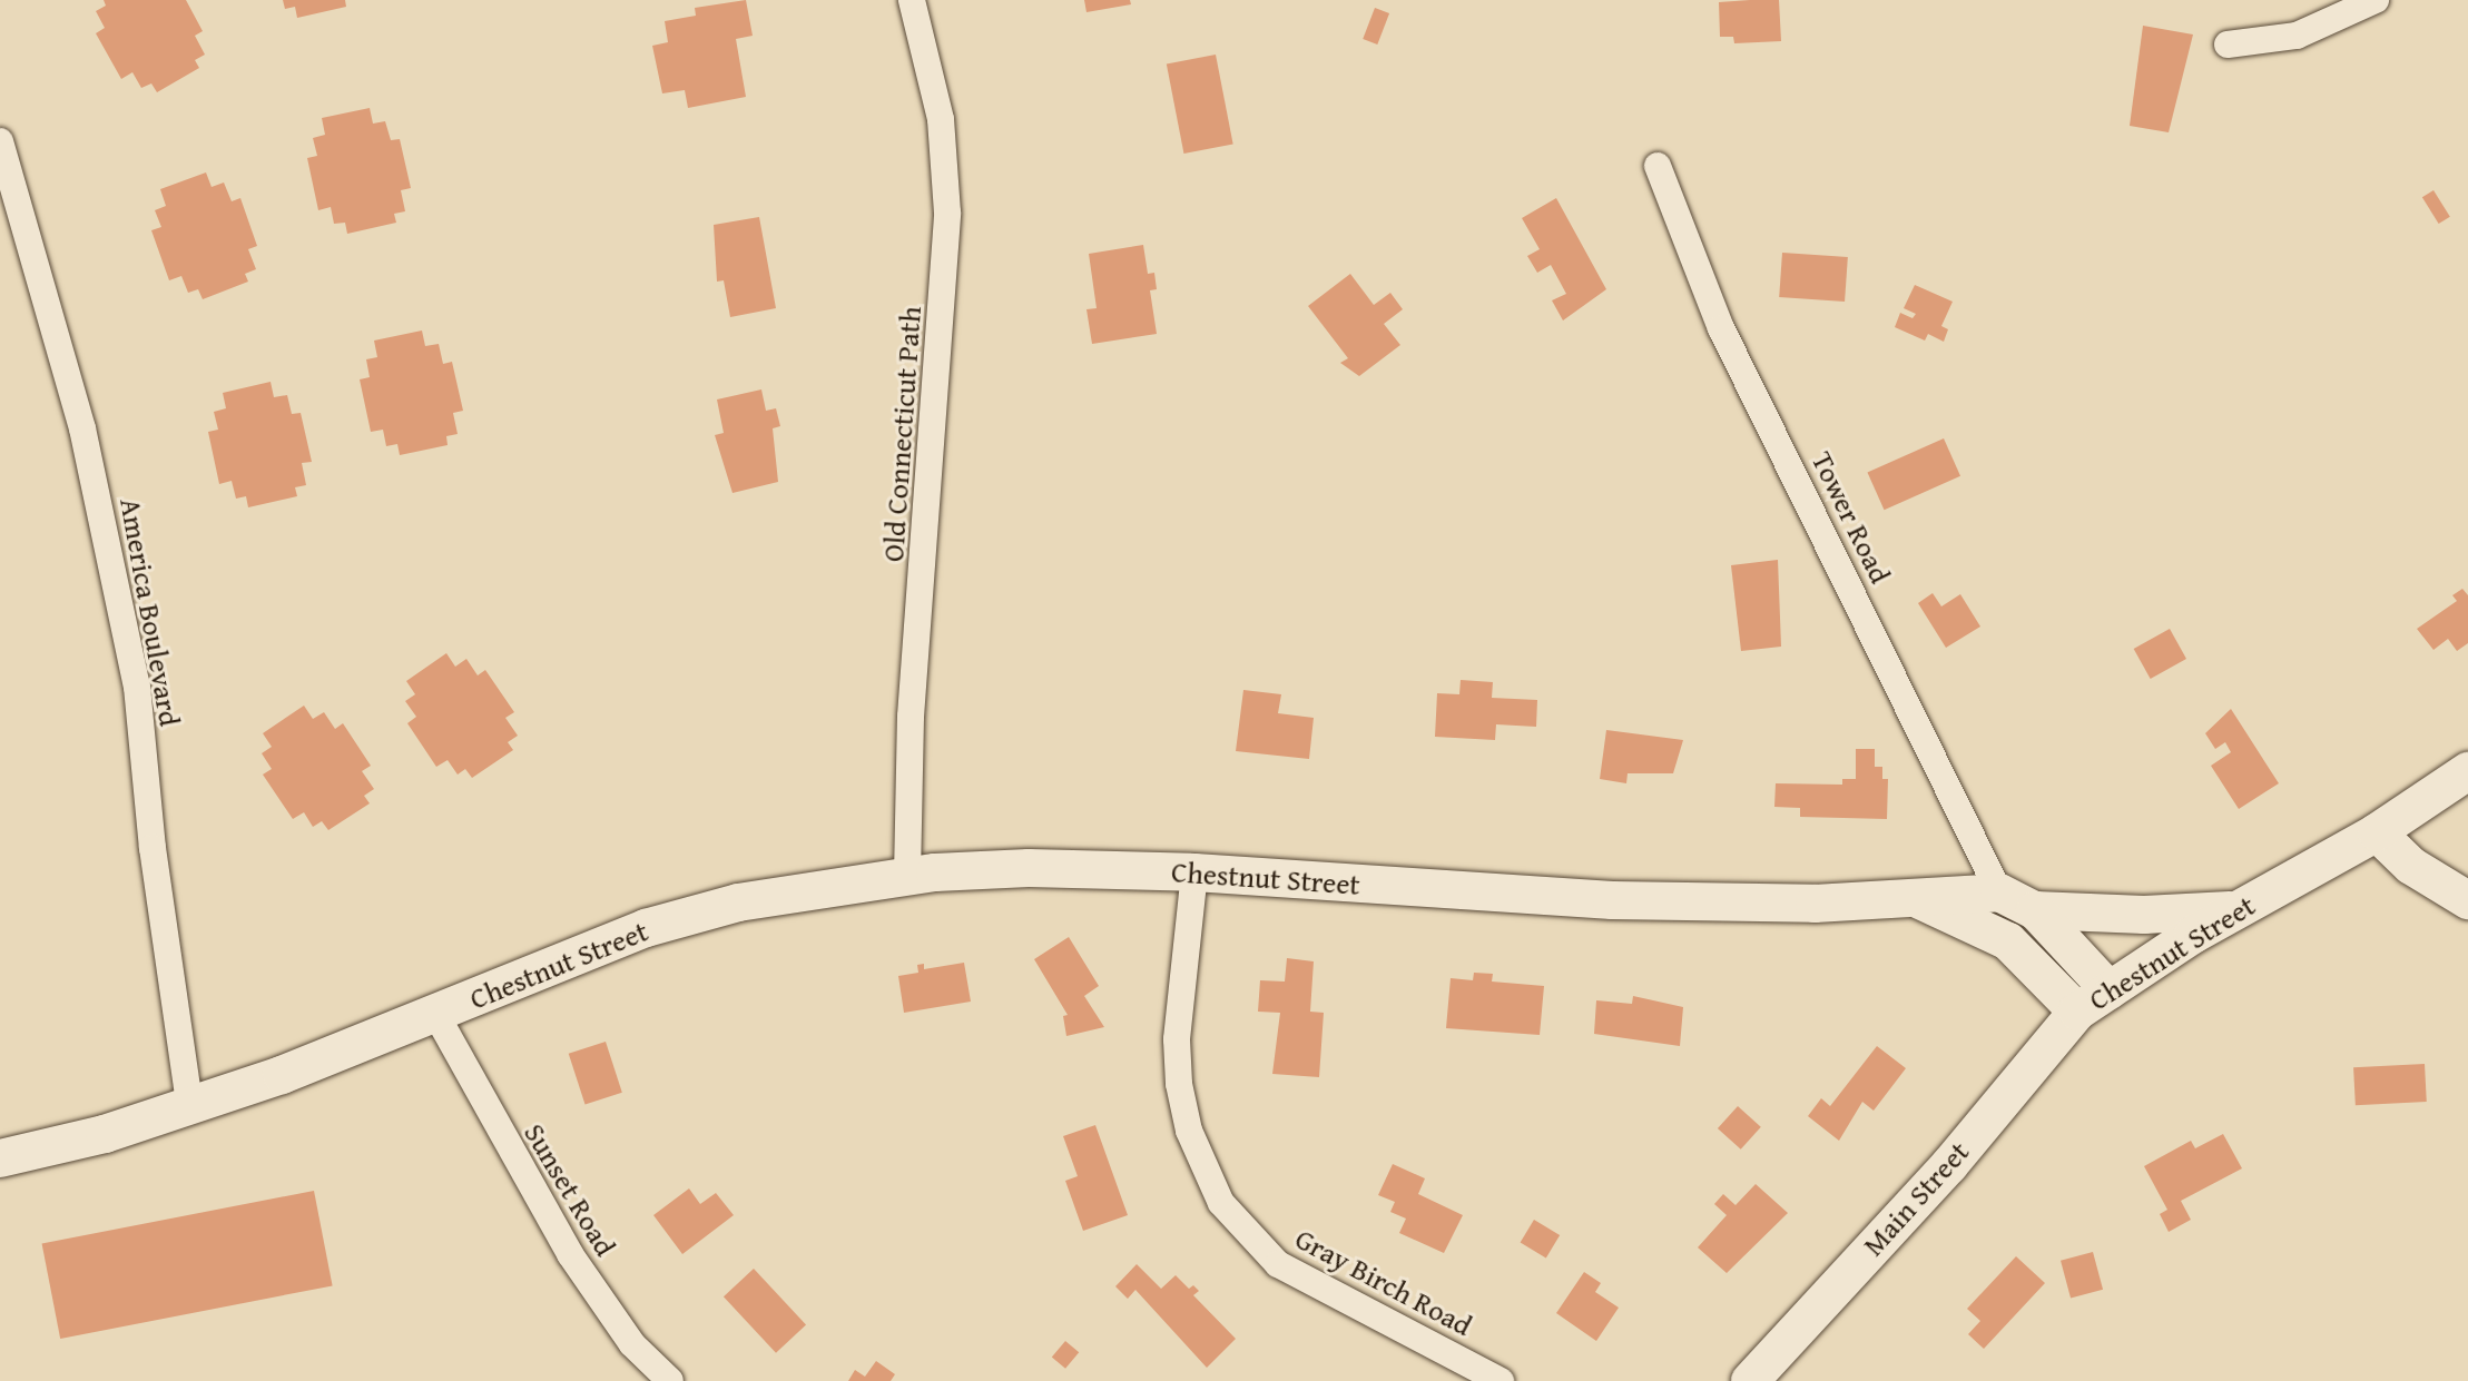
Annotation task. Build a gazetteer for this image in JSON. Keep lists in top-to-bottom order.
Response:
{
  "streets": {
    "main road": ["Chestnut Street", "Main Street"],
    "street": [
      "Old Connecticut Path",
      "Tower Road",
      "America Boulevard",
      "Sunset Road",
      "Gray Birch Road"
    ]
  },
  "crossings": [
    ["Old Connecticut Path", "Chestnut Street"],
    ["America Boulevard", "Chestnut Street"],
    ["Chestnut Street", "Sunset Road"],
    ["Chestnut Street", "Main Street"],
    ["Chestnut Street", "Gray Birch Road"]
  ]
}
